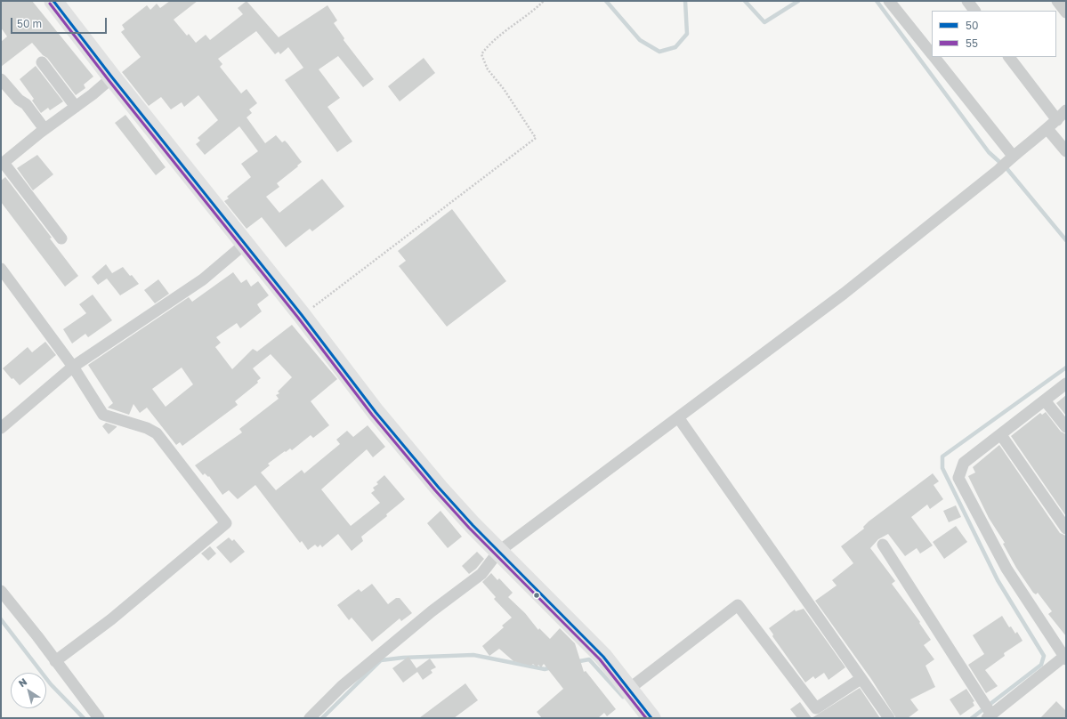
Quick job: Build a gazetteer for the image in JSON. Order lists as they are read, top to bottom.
{
  "lines": ["transit line 50", "transit line 55"],
  "legend": ["50", "55"],
  "scale_bar": "50 m",
  "north": "top left"
}
